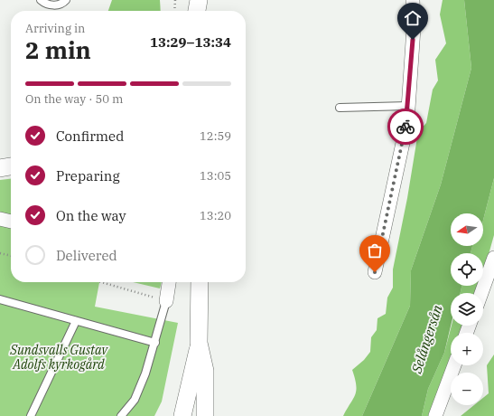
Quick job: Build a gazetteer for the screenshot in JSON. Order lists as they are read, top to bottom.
{
  "water": ["Selångersån"],
  "parks": ["Sundsvalls Gustav Adolfs kyrkogård"],
  "north": "left",
  "page": {
    "heading": ["2 min", "Arriving in", "13:29–13:34"],
    "bar": "On the way · 50 m",
    "list": [
      ["Confirmed", "12:59"],
      ["Preparing", "13:05"],
      ["On the way", "13:20"],
      "Delivered"
    ],
    "map_buttons": ["+", "−"]
  }
}
